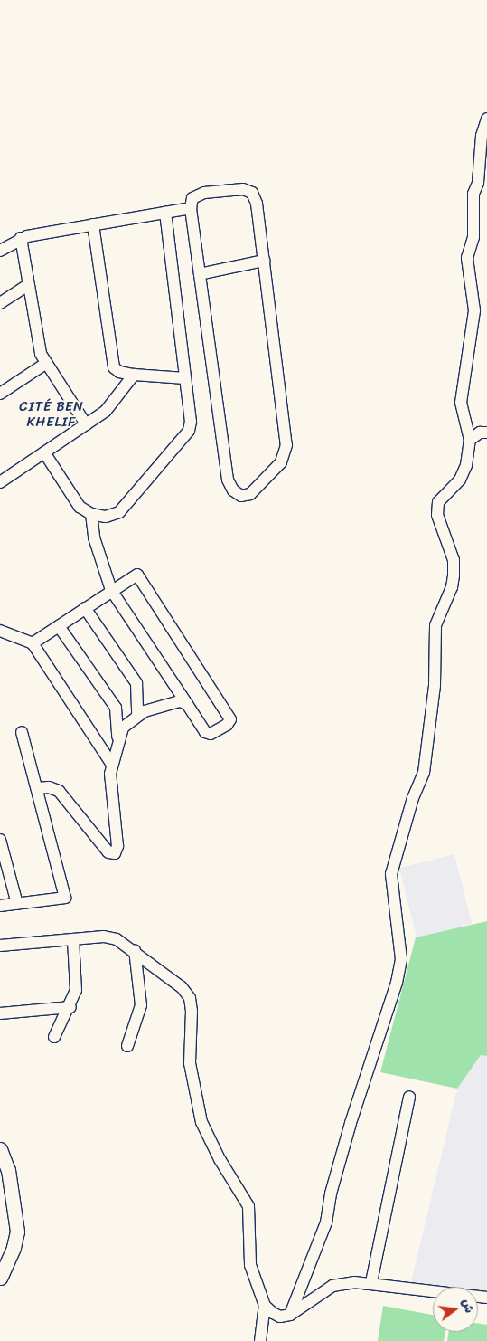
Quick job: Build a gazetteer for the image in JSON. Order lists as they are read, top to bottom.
{
  "districts": ["CITÉ BEN KHELIF"],
  "north": "right"
}
